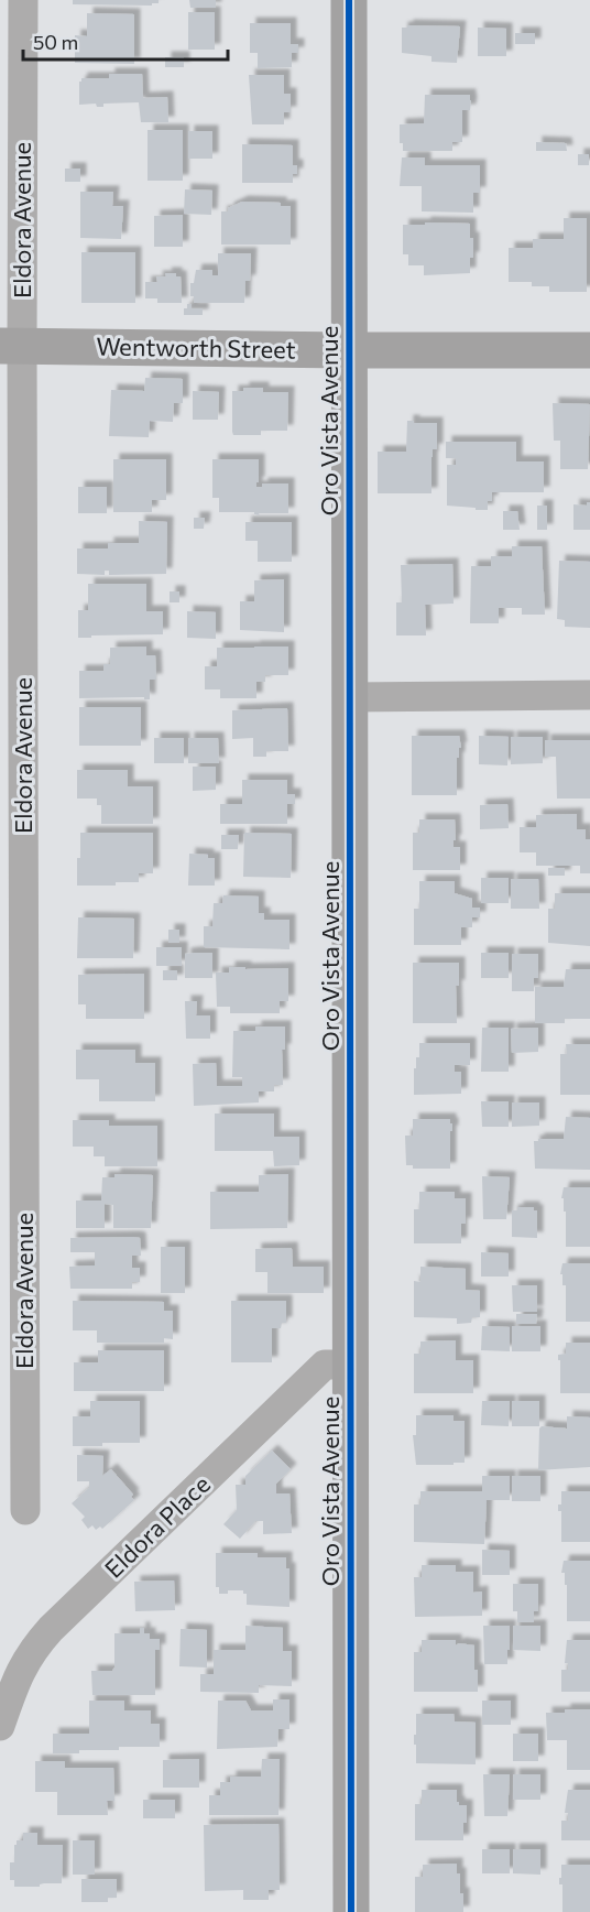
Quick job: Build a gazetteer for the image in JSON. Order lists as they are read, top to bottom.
{
  "streets": {
    "street": [
      "Eldora Avenue",
      "Wentworth Street",
      "Oro Vista Avenue",
      "Eldora Place"
    ]
  },
  "crossings": [
    ["Eldora Avenue", "Wentworth Street"],
    ["Wentworth Street", "Oro Vista Avenue"],
    ["Oro Vista Avenue", "Eldora Place"]
  ],
  "scale_bar": "50 m"
}
